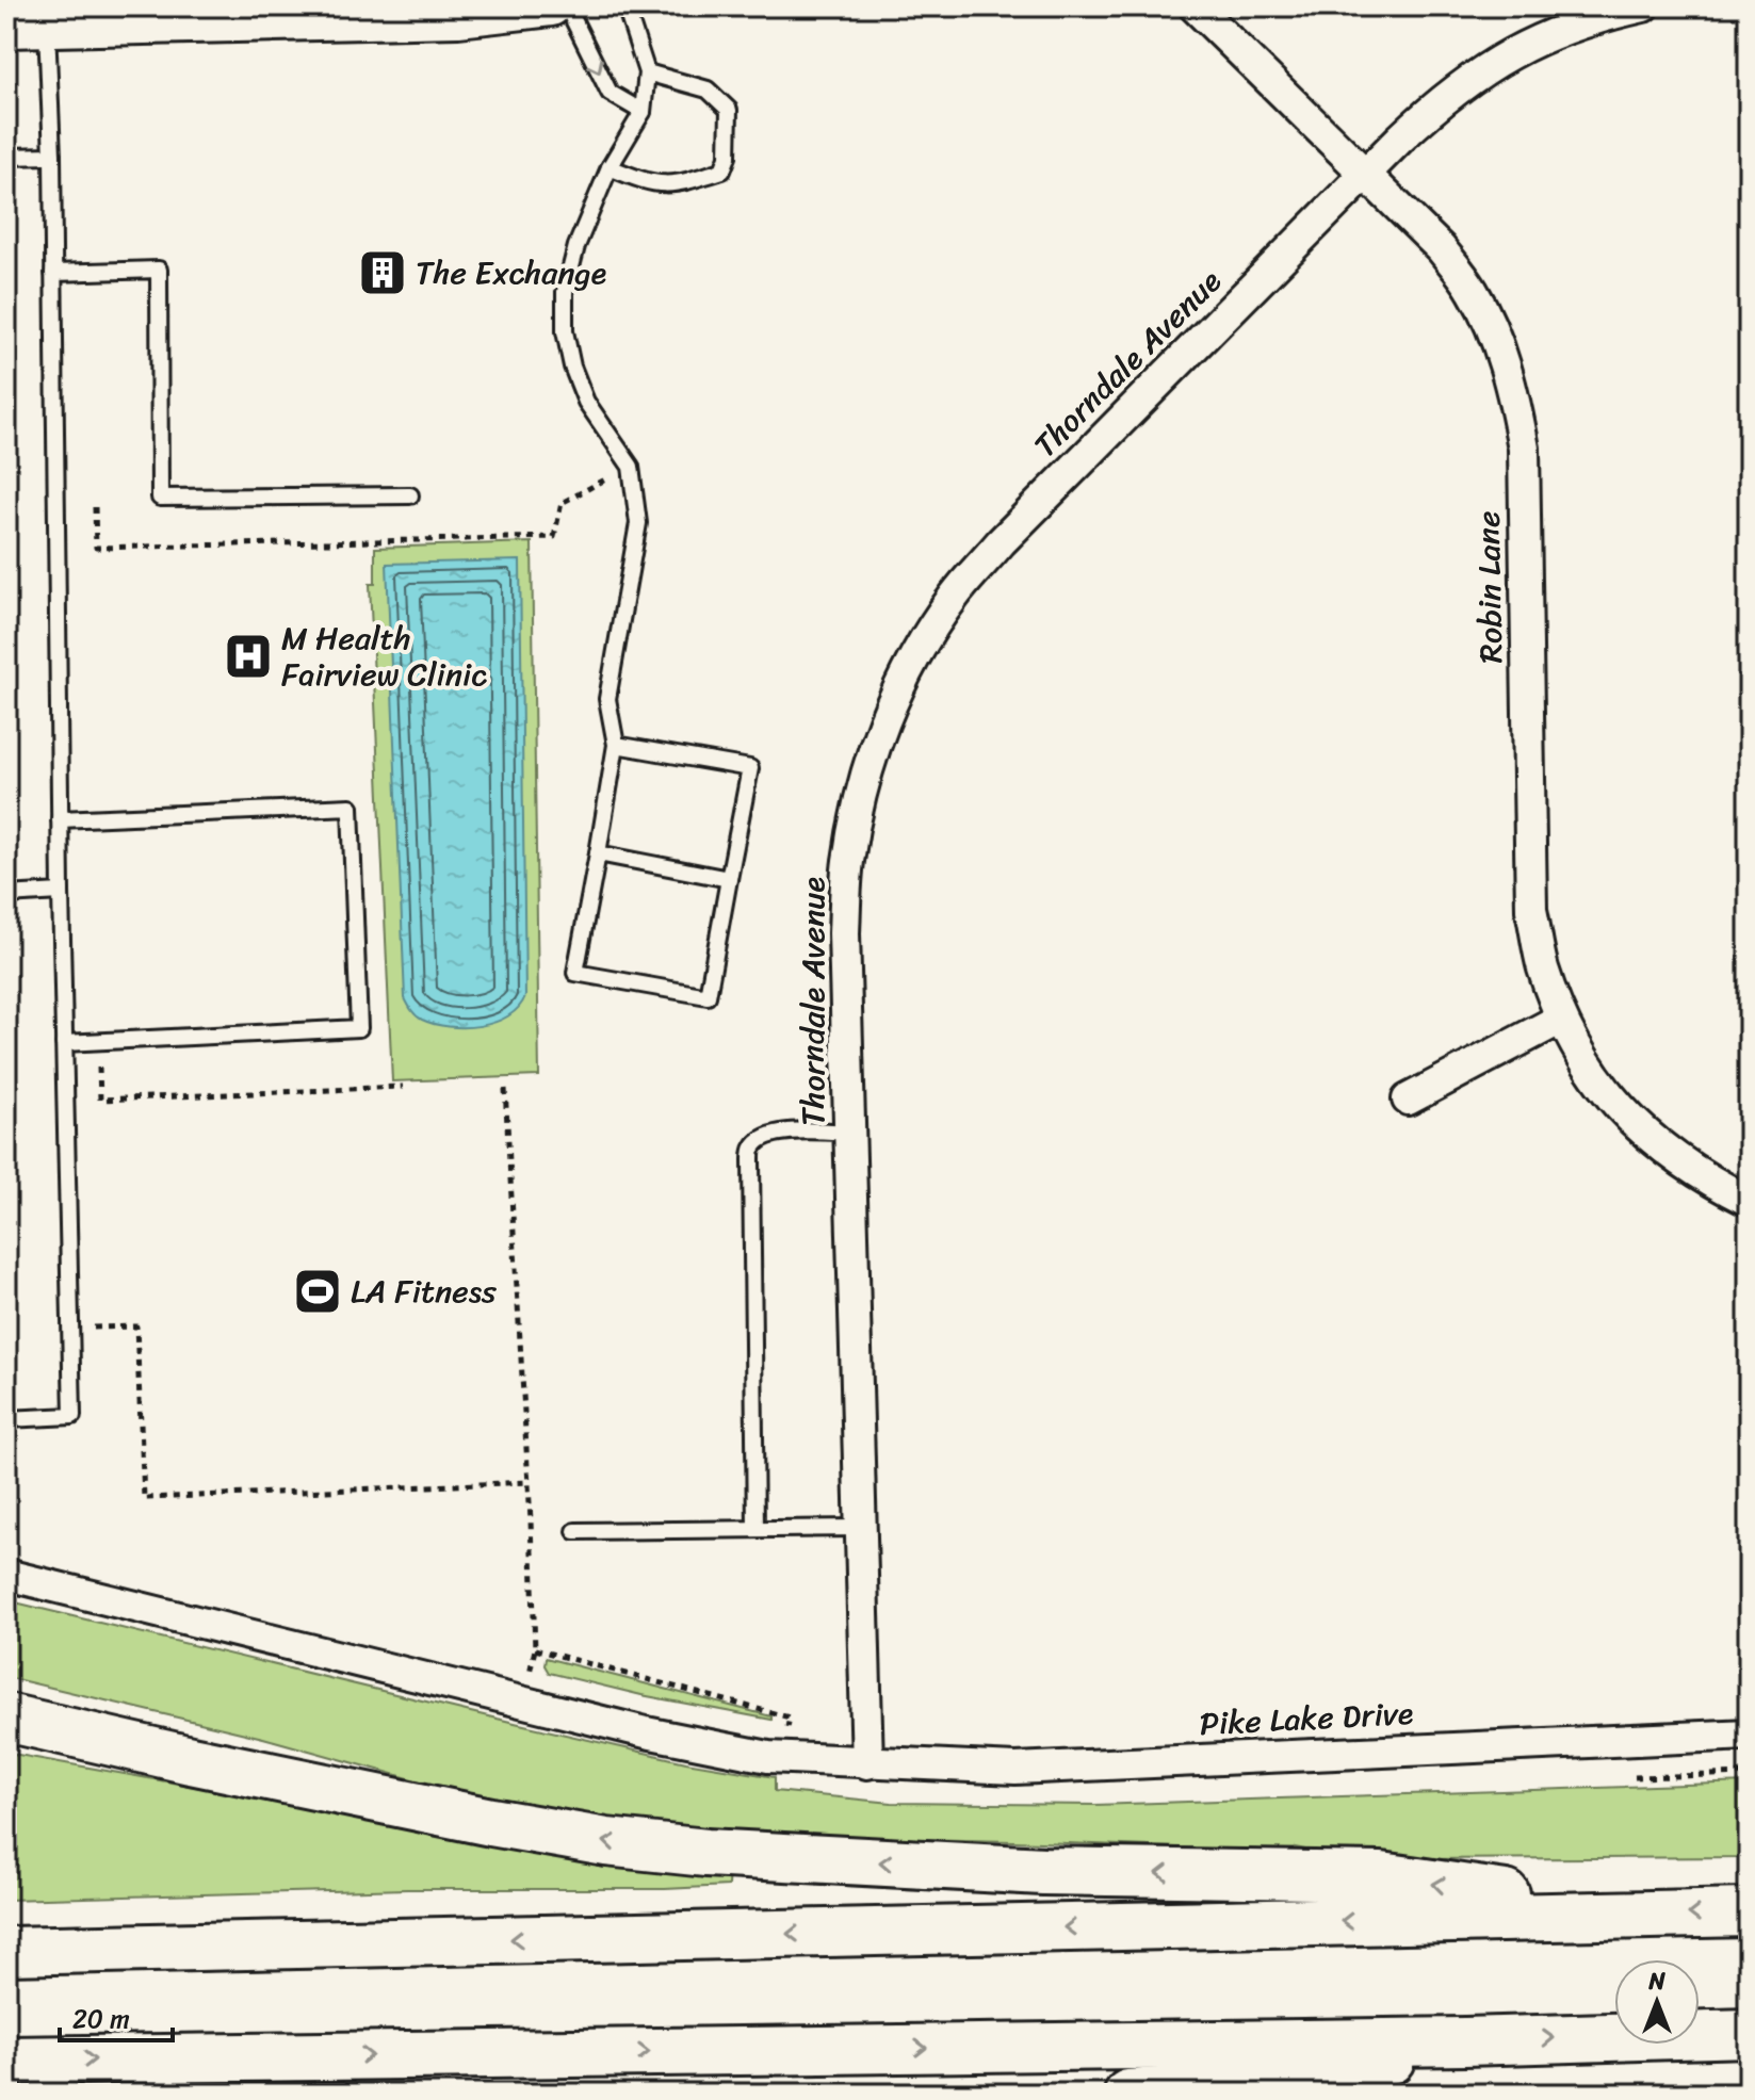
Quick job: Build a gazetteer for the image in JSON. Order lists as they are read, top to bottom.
{
  "streets": {
    "street": ["Thorndale Avenue", "Robin Lane", "Pike Lake Drive"]
  },
  "crossings": [
    ["Thorndale Avenue", "Robin Lane"],
    ["Thorndale Avenue", "Pike Lake Drive"]
  ],
  "places": {
    "building": ["The Exchange"],
    "hospital": ["M Health Fairview Clinic"],
    "sports": ["LA Fitness"]
  },
  "scale_bar": "20 m",
  "north": "top"
}
